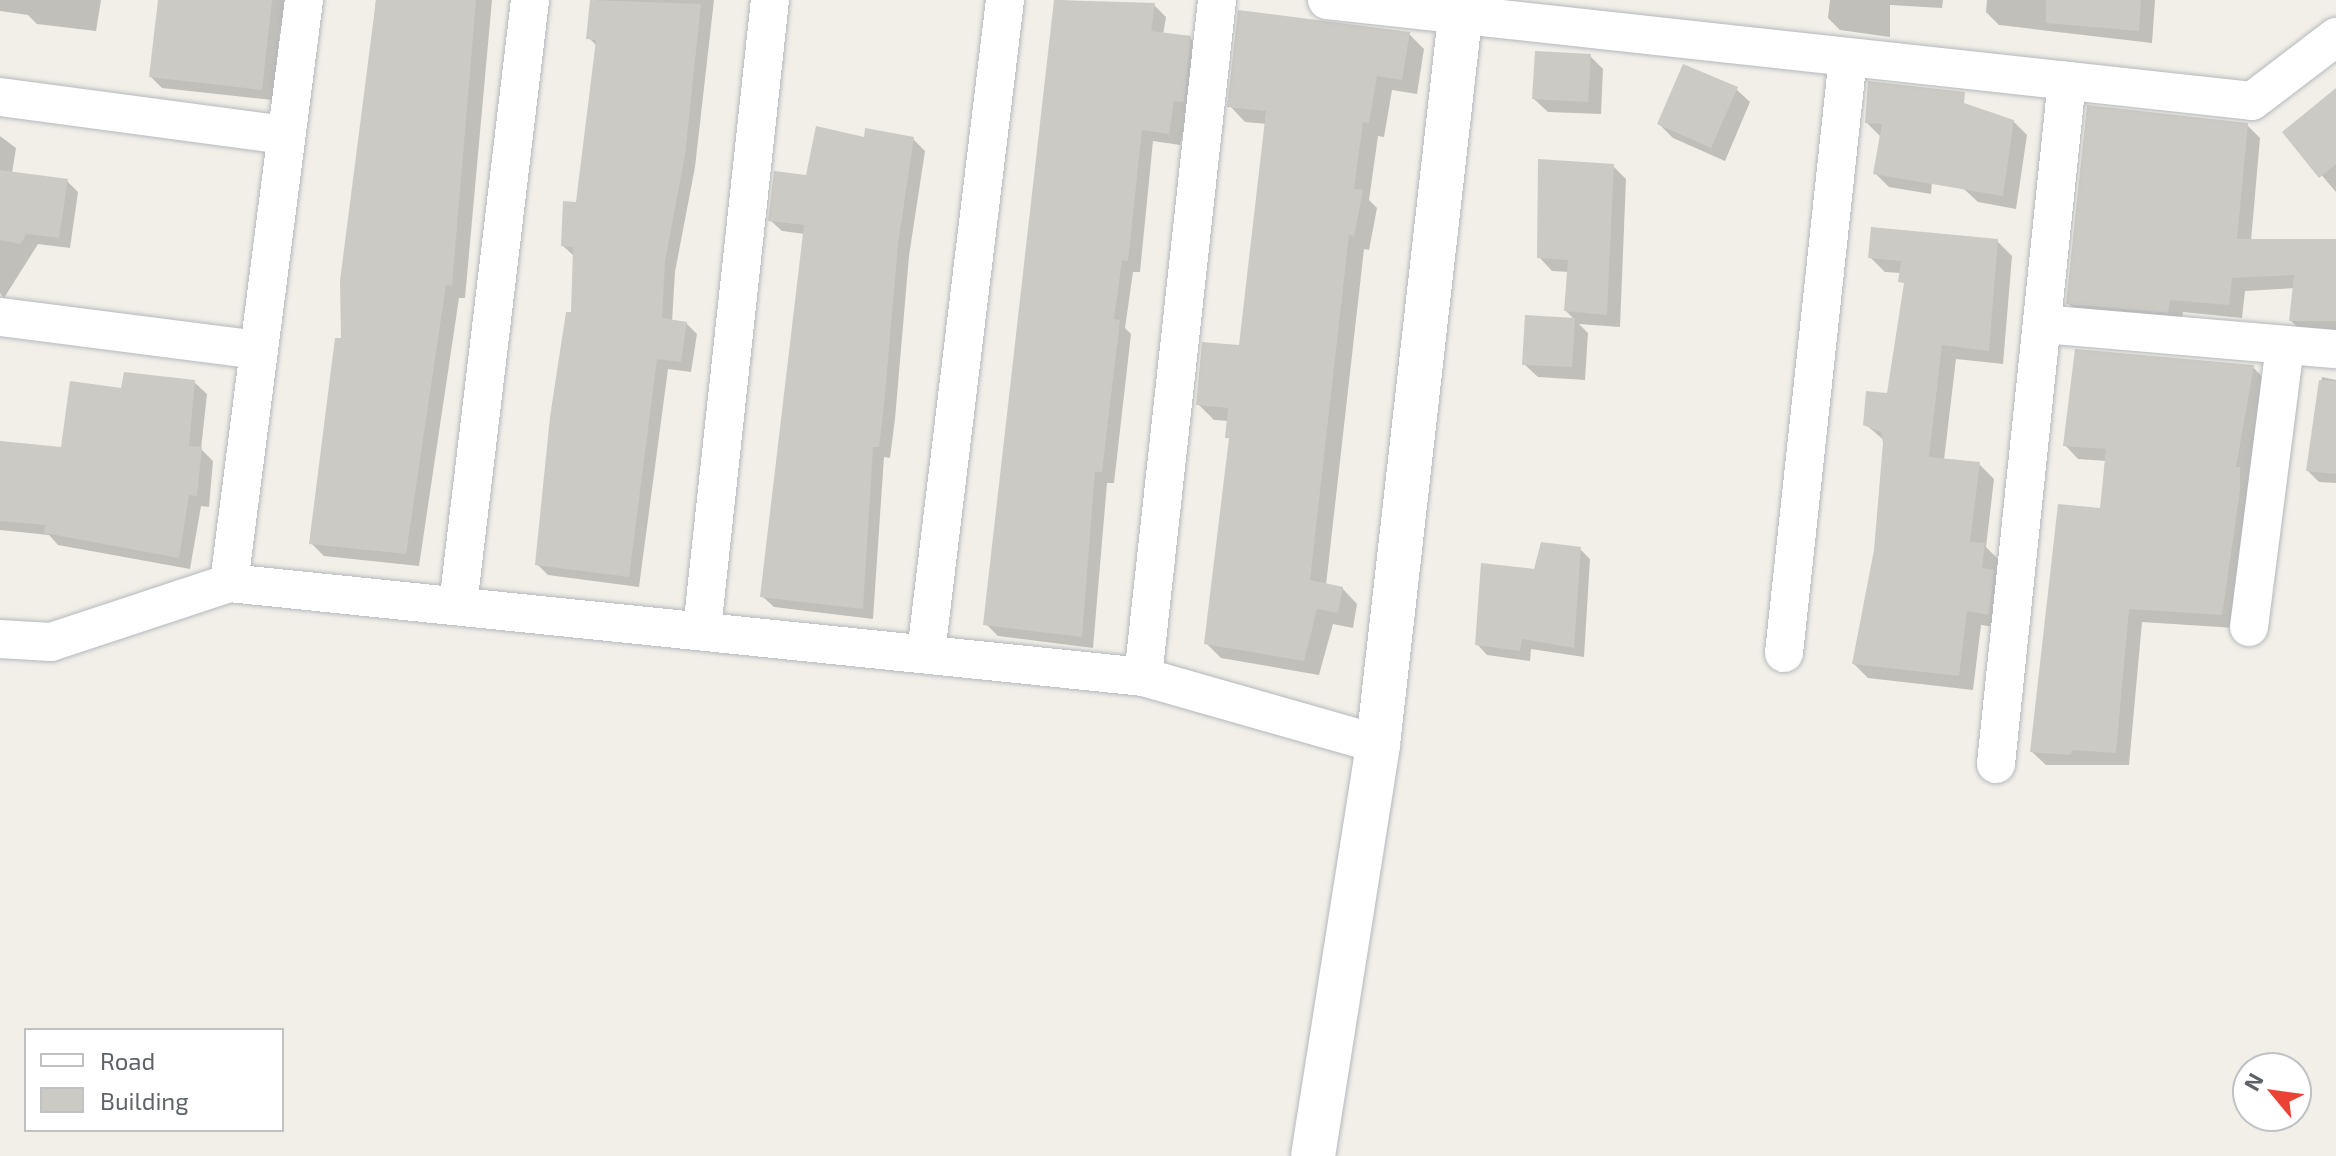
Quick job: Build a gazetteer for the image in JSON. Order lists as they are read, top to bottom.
{
  "legend": ["Road", "Building"],
  "north": "top left"
}
